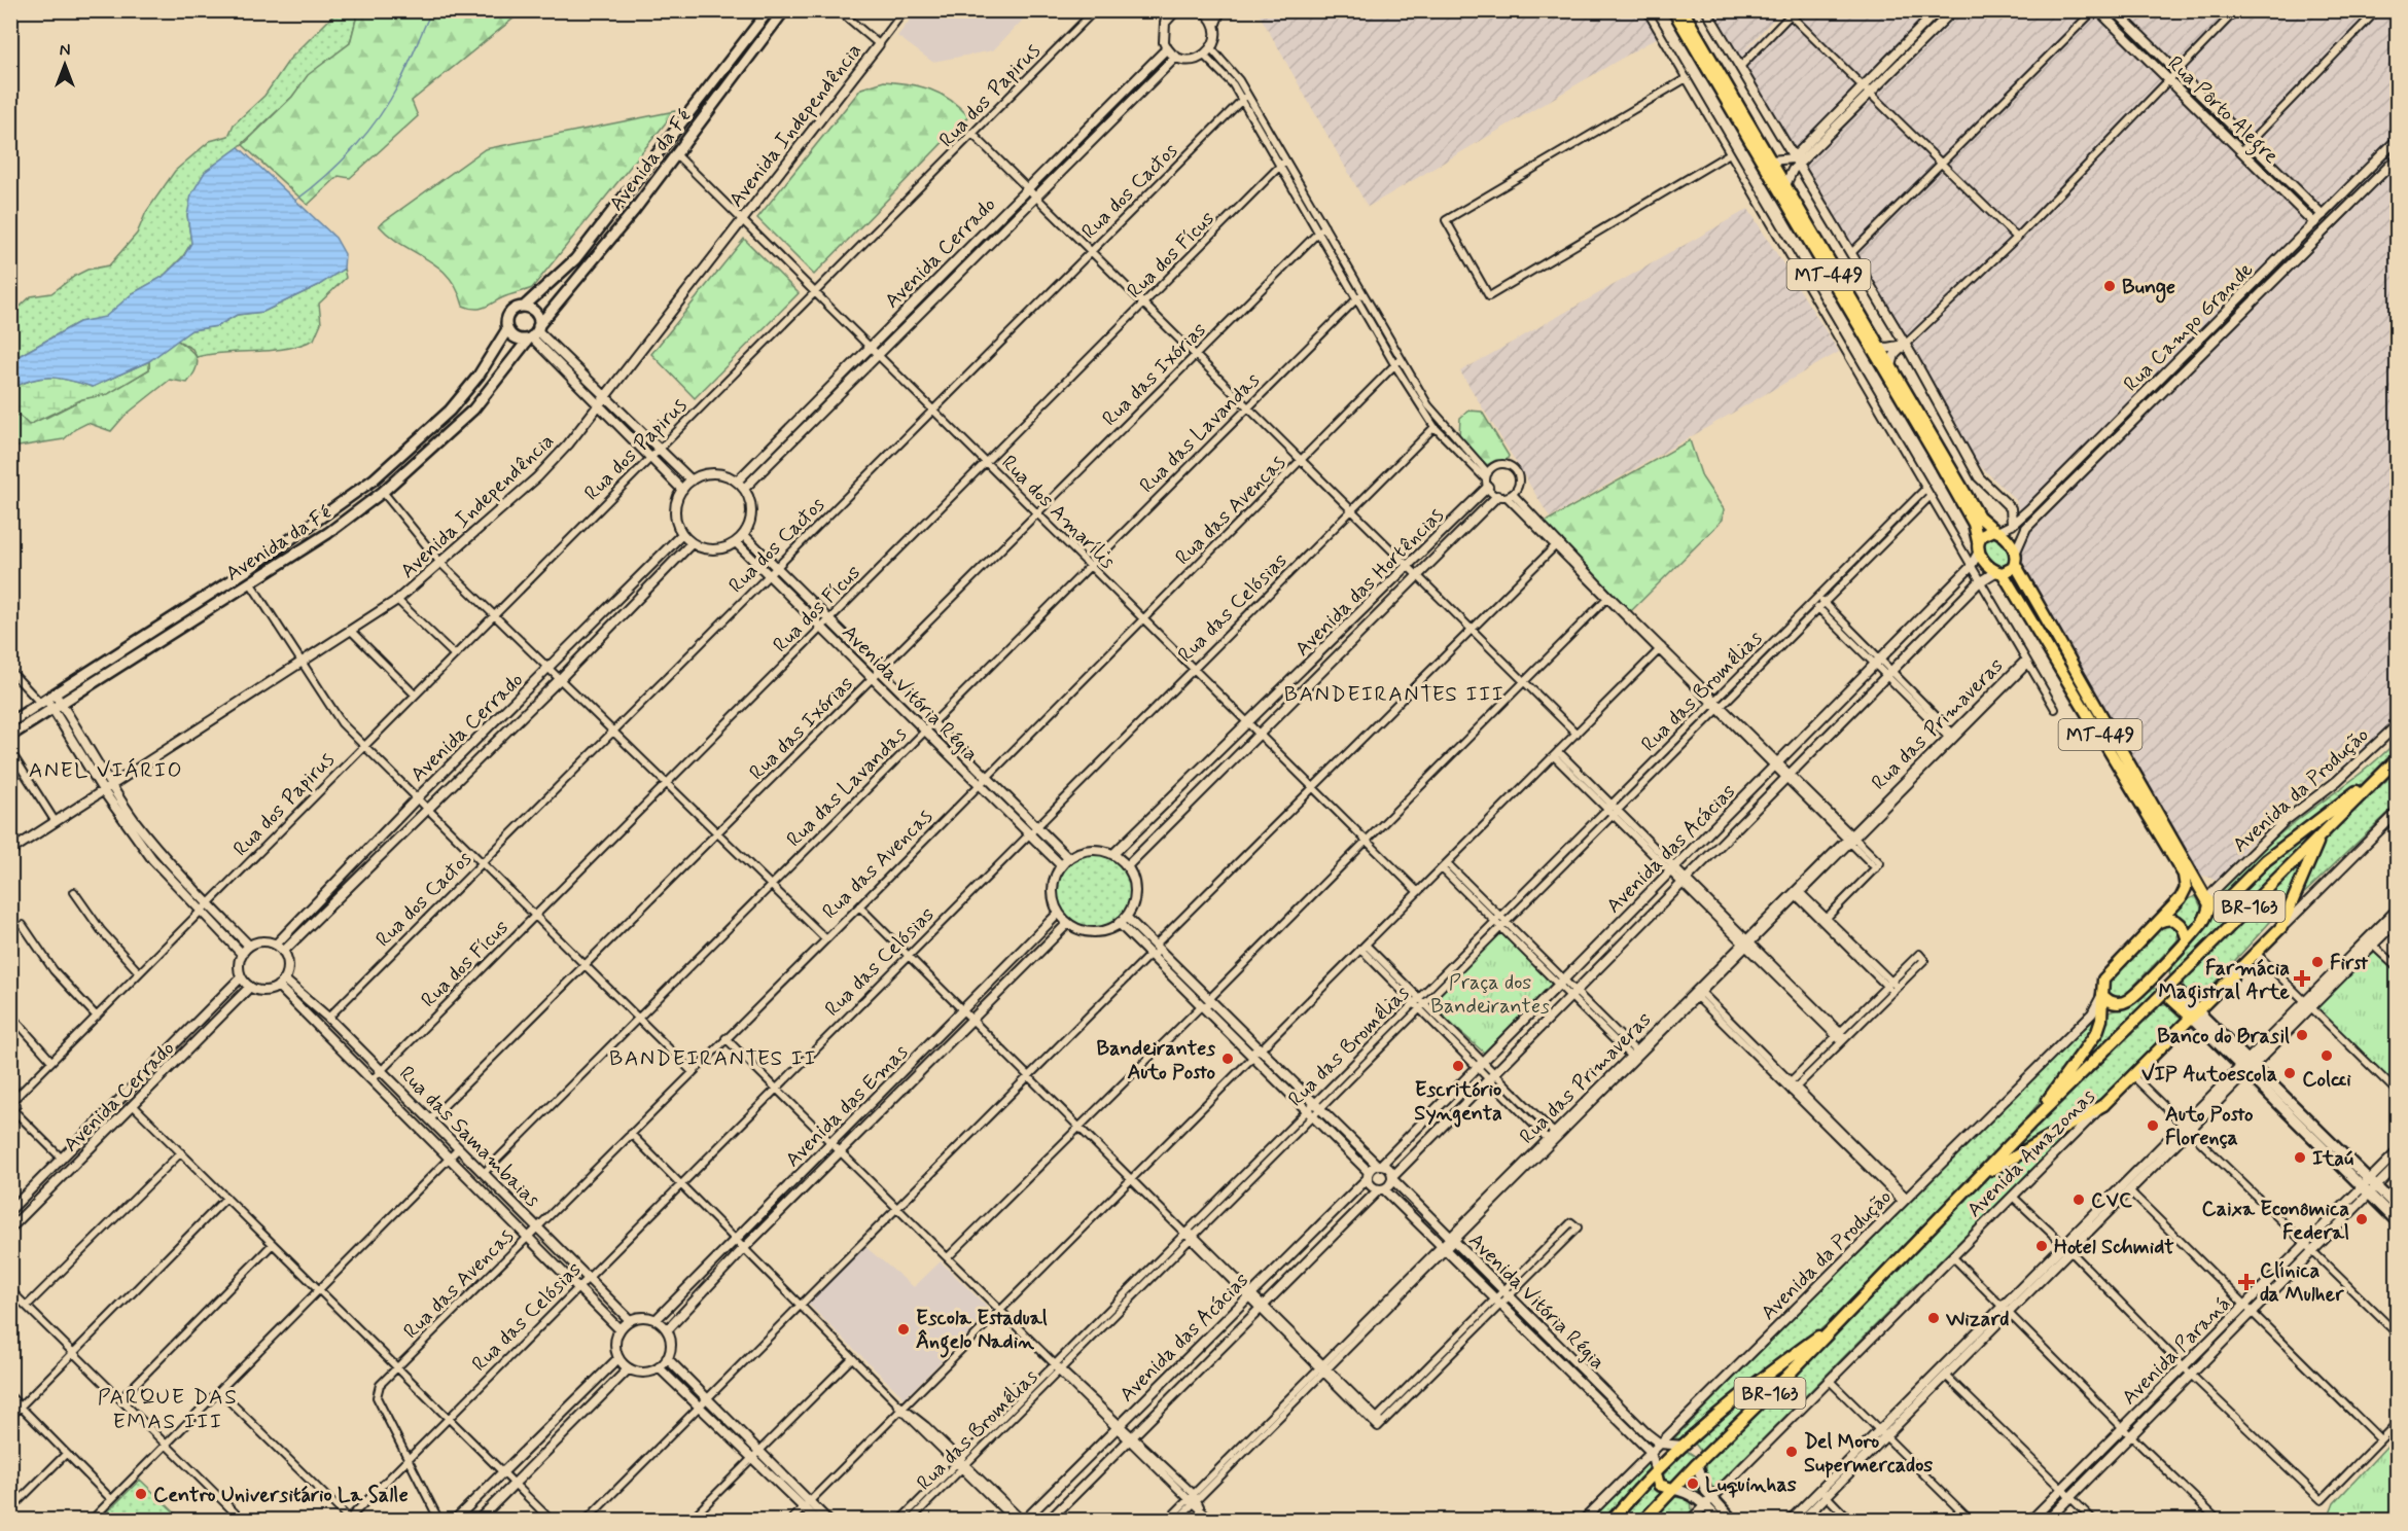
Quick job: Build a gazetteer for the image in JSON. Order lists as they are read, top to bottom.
{
  "streets": {
    "main road": [
      "Avenida da Fé",
      "MT-449",
      "BR-163",
      "Avenida Amazonas"
    ],
    "street": [
      "Rua dos Papirus",
      "Rua Pôrto Alegre",
      "Avenida Independência",
      "Rua dos Cactos",
      "Avenida Cerrado",
      "Rua dos Fícus",
      "Rua Campo Grande",
      "Rua das Ixórias",
      "Rua das Lavandas",
      "Rua das Avencas",
      "Rua dos Amarílis",
      "Avenida das Hortências",
      "Rua das Celósias",
      "Rua das Bromélias",
      "Avenida Vitória Régia",
      "Rua das Primaveras",
      "Avenida da Produção",
      "Avenida das Acácias",
      "Avenida das Emas",
      "Rua das Samambaias",
      "Avenida Paraná"
    ]
  },
  "crossings": [
    ["Rua dos Papirus", "Rua dos Amarílis"],
    ["Rua Pôrto Alegre", "Rua Campo Grande"],
    ["Avenida Independência", "Rua dos Amarílis"],
    ["Avenida da Fé", "Rua dos Amarílis"],
    ["Rua dos Cactos", "Rua dos Amarílis"],
    ["Rua dos Cactos", "Avenida Vitória Régia"],
    ["Rua dos Cactos", "Rua das Samambaias"],
    ["Avenida Cerrado", "Rua dos Amarílis"],
    ["Avenida Cerrado", "Avenida Vitória Régia"],
    ["Avenida Cerrado", "Rua das Samambaias"],
    ["Rua dos Fícus", "Rua dos Amarílis"],
    ["Rua dos Fícus", "Avenida Vitória Régia"],
    ["Rua dos Fícus", "Rua das Samambaias"],
    ["MT-449", "Rua Campo Grande"],
    ["MT-449", "Avenida da Produção"],
    ["MT-449", "Avenida das Acácias"],
    ["Rua das Ixórias", "Rua dos Amarílis"],
    ["Rua das Ixórias", "Avenida Vitória Régia"],
    ["Rua das Ixórias", "Rua das Samambaias"],
    ["Rua das Lavandas", "Rua dos Amarílis"],
    ["Rua das Lavandas", "Avenida Vitória Régia"],
    ["Rua das Lavandas", "Rua das Samambaias"],
    ["Rua das Avencas", "Rua dos Amarílis"],
    ["Rua das Avencas", "Rua das Celósias"],
    ["Rua das Avencas", "Avenida Vitória Régia"],
    ["Rua das Avencas", "Rua das Samambaias"],
    ["Rua dos Amarílis", "Avenida das Hortências"],
    ["Rua dos Amarílis", "Rua das Celósias"],
    ["Avenida das Hortências", "Avenida Vitória Régia"],
    ["Avenida das Hortências", "Avenida das Emas"],
    ["Rua das Celósias", "Avenida Vitória Régia"],
    ["Rua das Celósias", "Rua das Samambaias"],
    ["Avenida Vitória Régia", "Rua das Primaveras"],
    ["Avenida Vitória Régia", "Avenida da Produção"],
    ["Avenida Vitória Régia", "Avenida das Acácias"],
    ["Avenida Vitória Régia", "Avenida das Emas"],
    ["Avenida das Emas", "Rua das Samambaias"]
  ],
  "districts": [
    "BANDEIRANTES III",
    "ANEL VIÁRIO",
    "BANDEIRANTES II",
    "PARQUE DAS EMAS III"
  ],
  "parks": ["Praça dos Bandeirantes"],
  "places": {
    "other": [
      "Bunge",
      "First",
      "Banco do Brasil",
      "Colcci",
      "Bandeirantes Auto Posto",
      "Escritório Syngenta",
      "VIP Autoescola",
      "Auto Posto Florença",
      "Itaú",
      "CVC",
      "Caixa Econômica Federal",
      "Hotel Schmidt",
      "Wizard",
      "Escola Estadual Ângelo Nadin",
      "Del Moro Supermercados",
      "Luquinhas",
      "Centro Universitário La Salle"
    ],
    "health": ["Farmácia Magistral Arte", "Clínica da Mulher"]
  },
  "north": "top"
}
